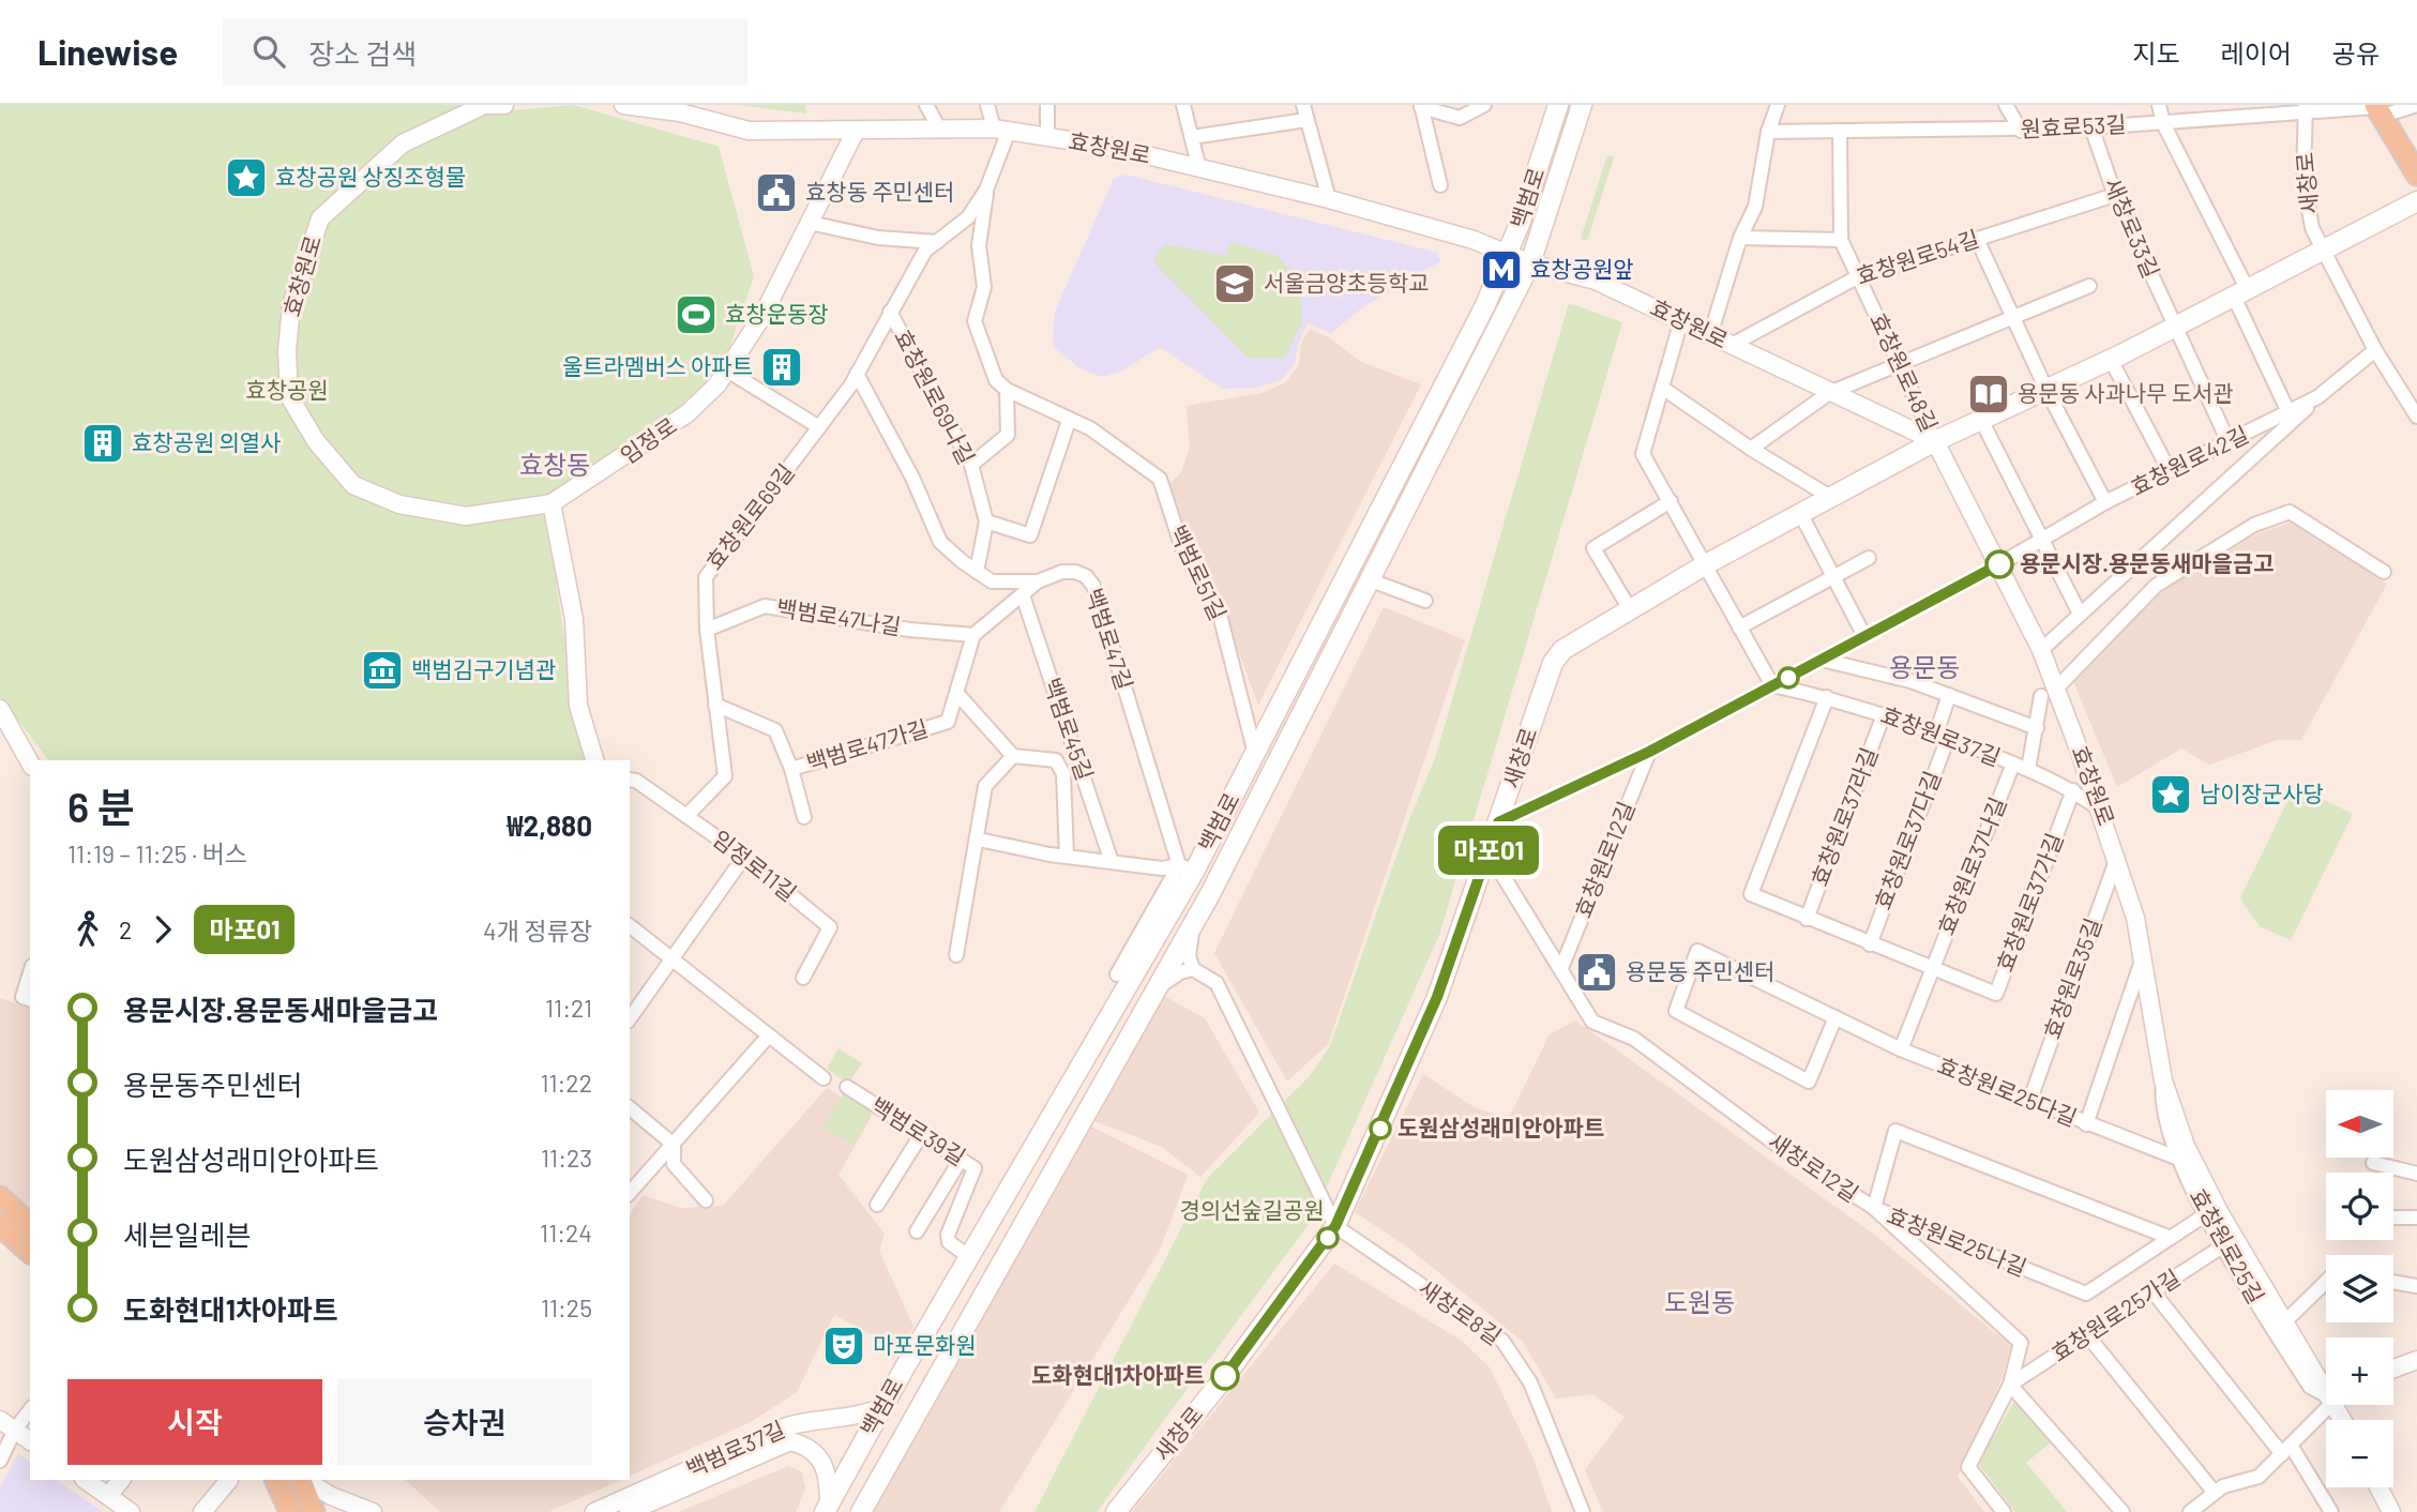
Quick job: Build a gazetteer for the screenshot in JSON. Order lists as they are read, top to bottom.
{
  "streets": {
    "main road": ["새창로", "백범로"],
    "street": [
      "원효로53길",
      "효창원로",
      "새창로33길",
      "효창원로54길",
      "효창원로48길",
      "효창원로69나길",
      "임정로",
      "효창원로42길",
      "효창원로69길",
      "백범로51길",
      "백범로47나길",
      "백범로47길",
      "백범로45길",
      "효창원로37길",
      "백범로47가길",
      "효창원로37라길",
      "효창원로37다길",
      "효창원로12길",
      "임정로11길",
      "효창원로37나길",
      "효창원로37가길",
      "효창원로35길",
      "효창원로25다길",
      "백범로39길",
      "새창로12길",
      "효창원로25나길",
      "효창원로25길",
      "새창로8길",
      "효창원로25가길",
      "백범로37길"
    ]
  },
  "crossings": [
    ["원효로53길", "새창로"],
    ["원효로53길", "새창로33길"],
    ["원효로53길", "효창원로48길"],
    ["효창원로", "새창로"],
    ["효창원로", "백범로"],
    ["효창원로", "효창원로54길"],
    ["효창원로", "효창원로48길"],
    ["효창원로", "임정로"],
    ["효창원로", "효창원로42길"],
    ["효창원로", "효창원로69길"],
    ["효창원로", "효창원로37길"],
    ["효창원로", "효창원로35길"],
    ["효창원로", "효창원로25길"],
    ["새창로", "새창로33길"],
    ["새창로", "효창원로48길"],
    ["새창로", "효창원로42길"],
    ["새창로", "새창로12길"],
    ["새창로", "새창로8길"],
    ["백범로", "백범로51길"],
    ["백범로", "백범로47길"],
    ["백범로", "백범로39길"],
    ["백범로", "백범로37길"],
    ["새창로33길", "효창원로54길"],
    ["효창원로54길", "효창원로48길"],
    ["효창원로69나길", "효창원로69길"],
    ["효창원로69나길", "백범로47길"],
    ["효창원로42길", "효창원로37길"],
    ["효창원로42길", "효창원로12길"],
    ["효창원로69길", "백범로47나길"],
    ["효창원로69길", "백범로47길"],
    ["효창원로69길", "백범로47가길"],
    ["효창원로69길", "임정로11길"],
    ["백범로47나길", "백범로47가길"],
    ["효창원로37길", "효창원로37라길"],
    ["효창원로37길", "효창원로37다길"],
    ["효창원로37길", "효창원로37나길"],
    ["효창원로37길", "효창원로37가길"],
    ["효창원로12길", "새창로12길"],
    ["효창원로37나길", "효창원로37가길"],
    ["효창원로37나길", "효창원로25다길"],
    ["효창원로35길", "효창원로25다길"],
    ["효창원로25다길", "효창원로25길"],
    ["새창로12길", "효창원로25나길"],
    ["새창로12길", "효창원로25가길"],
    ["효창원로25나길", "효창원로25길"],
    ["효창원로25길", "효창원로25가길"]
  ],
  "districts": ["효창동", "용문동", "도원동"],
  "parks": ["효창공원", "경의선숲길공원"],
  "places": {
    "place": ["효창공원 상징조형물", "남이장군사당"],
    "public building": ["효창동 주민센터", "용문동 주민센터"],
    "metro station": ["효창공원앞"],
    "school or university": ["서울금양초등학교"],
    "sports": ["효창운동장"],
    "building": ["울트라멤버스 아파트", "효창공원 의열사"],
    "library": ["용문동 사과나무 도서관"],
    "other": ["용문시장.용문동새마을금고", "도원삼성래미안아파트", "도화현대1차아파트"],
    "museum": ["백범김구기념관"],
    "theatre": ["마포문화원"]
  },
  "lines": ["bus line 마포01"],
  "north": "left",
  "page": {
    "header": "Linewise",
    "search": "장소 검색",
    "nav": ["지도", "레이어", "공유"],
    "on_map": "마포01",
    "heading": ["6 분", "11:19 – 11:25 · 버스", "₩2,880"],
    "legs": ["2", "마포01", "4개 정류장"],
    "list": [
      {
        "name": "용문시장.용문동새마을금고",
        "value": "11:21"
      },
      {
        "name": "용문동주민센터",
        "value": "11:22"
      },
      {
        "name": "도원삼성래미안아파트",
        "value": "11:23"
      },
      {
        "name": "세븐일레븐",
        "value": "11:24"
      },
      {
        "name": "도화현대1차아파트",
        "value": "11:25"
      }
    ],
    "map_buttons": ["+", "−"],
    "buttons": ["시작", "승차권"]
  }
}
